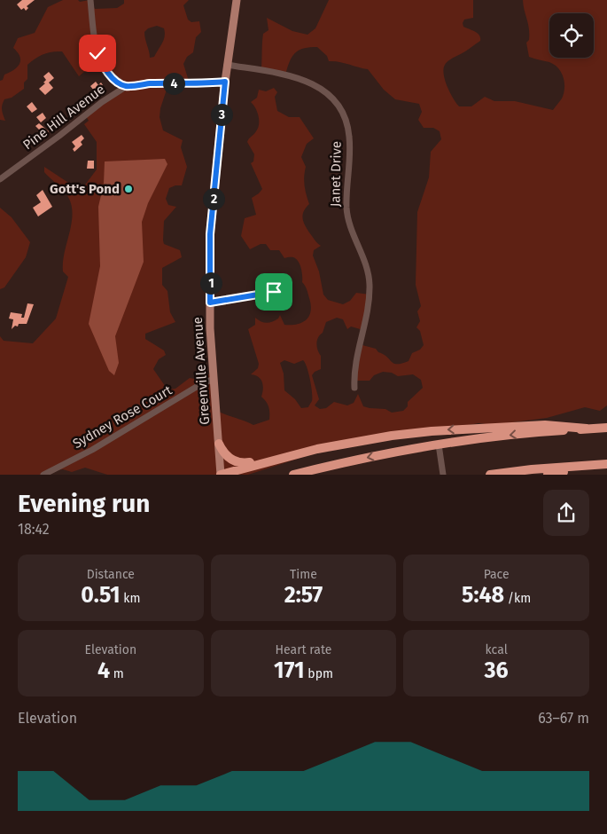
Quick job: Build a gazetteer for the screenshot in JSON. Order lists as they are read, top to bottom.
{
  "streets": {
    "main road": ["Greenville Avenue"],
    "street": ["Pine Hill Avenue", "Janet Drive", "Sydney Rose Court"]
  },
  "crossings": [
    ["Pine Hill Avenue", "Greenville Avenue"],
    ["Janet Drive", "Greenville Avenue"],
    ["Greenville Avenue", "Sydney Rose Court"]
  ],
  "places": ["Gott's Pond"],
  "page": {
    "pins": [
      "4",
      "3",
      "2",
      "1"
    ],
    "heading": ["Evening run", "18:42"],
    "stats": [
      ["Distance", "0.51 km"],
      ["Time", "2:57"],
      ["Pace", "5:48 /km"],
      ["Elevation", "4 m"],
      ["Heart rate", "171 bpm"],
      ["kcal", "36"]
    ],
    "chart": ["Elevation", "63–67 m"]
  }
}
